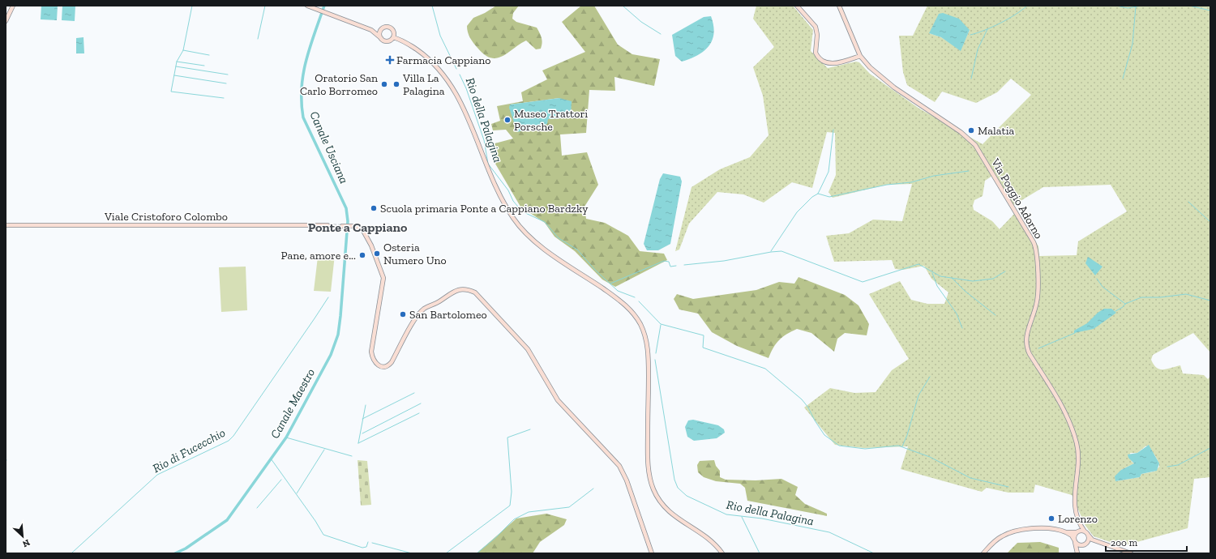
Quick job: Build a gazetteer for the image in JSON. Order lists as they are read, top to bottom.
{
  "streets": {
    "street": ["Via Poggio Adorno", "Viale Cristoforo Colombo"]
  },
  "districts": ["Ponte a Cappiano"],
  "water": [
    "Rio della Palagina",
    "Canale Usciana",
    "Canale Maestro",
    "Rio di Fucecchio"
  ],
  "places": {
    "health": ["Farmacia Cappiano"],
    "other": [
      "Oratorio San Carlo Borromeo",
      "Villa La Palagina",
      "Museo Trattori Porsche",
      "Malatia",
      "Scuola primaria Ponte a Cappiano Bardzky",
      "Osteria Numero Uno",
      "Pane, amore e...",
      "San Bartolomeo",
      "Lorenzo"
    ]
  },
  "scale_bar": "200 m",
  "north": "bottom right"
}
